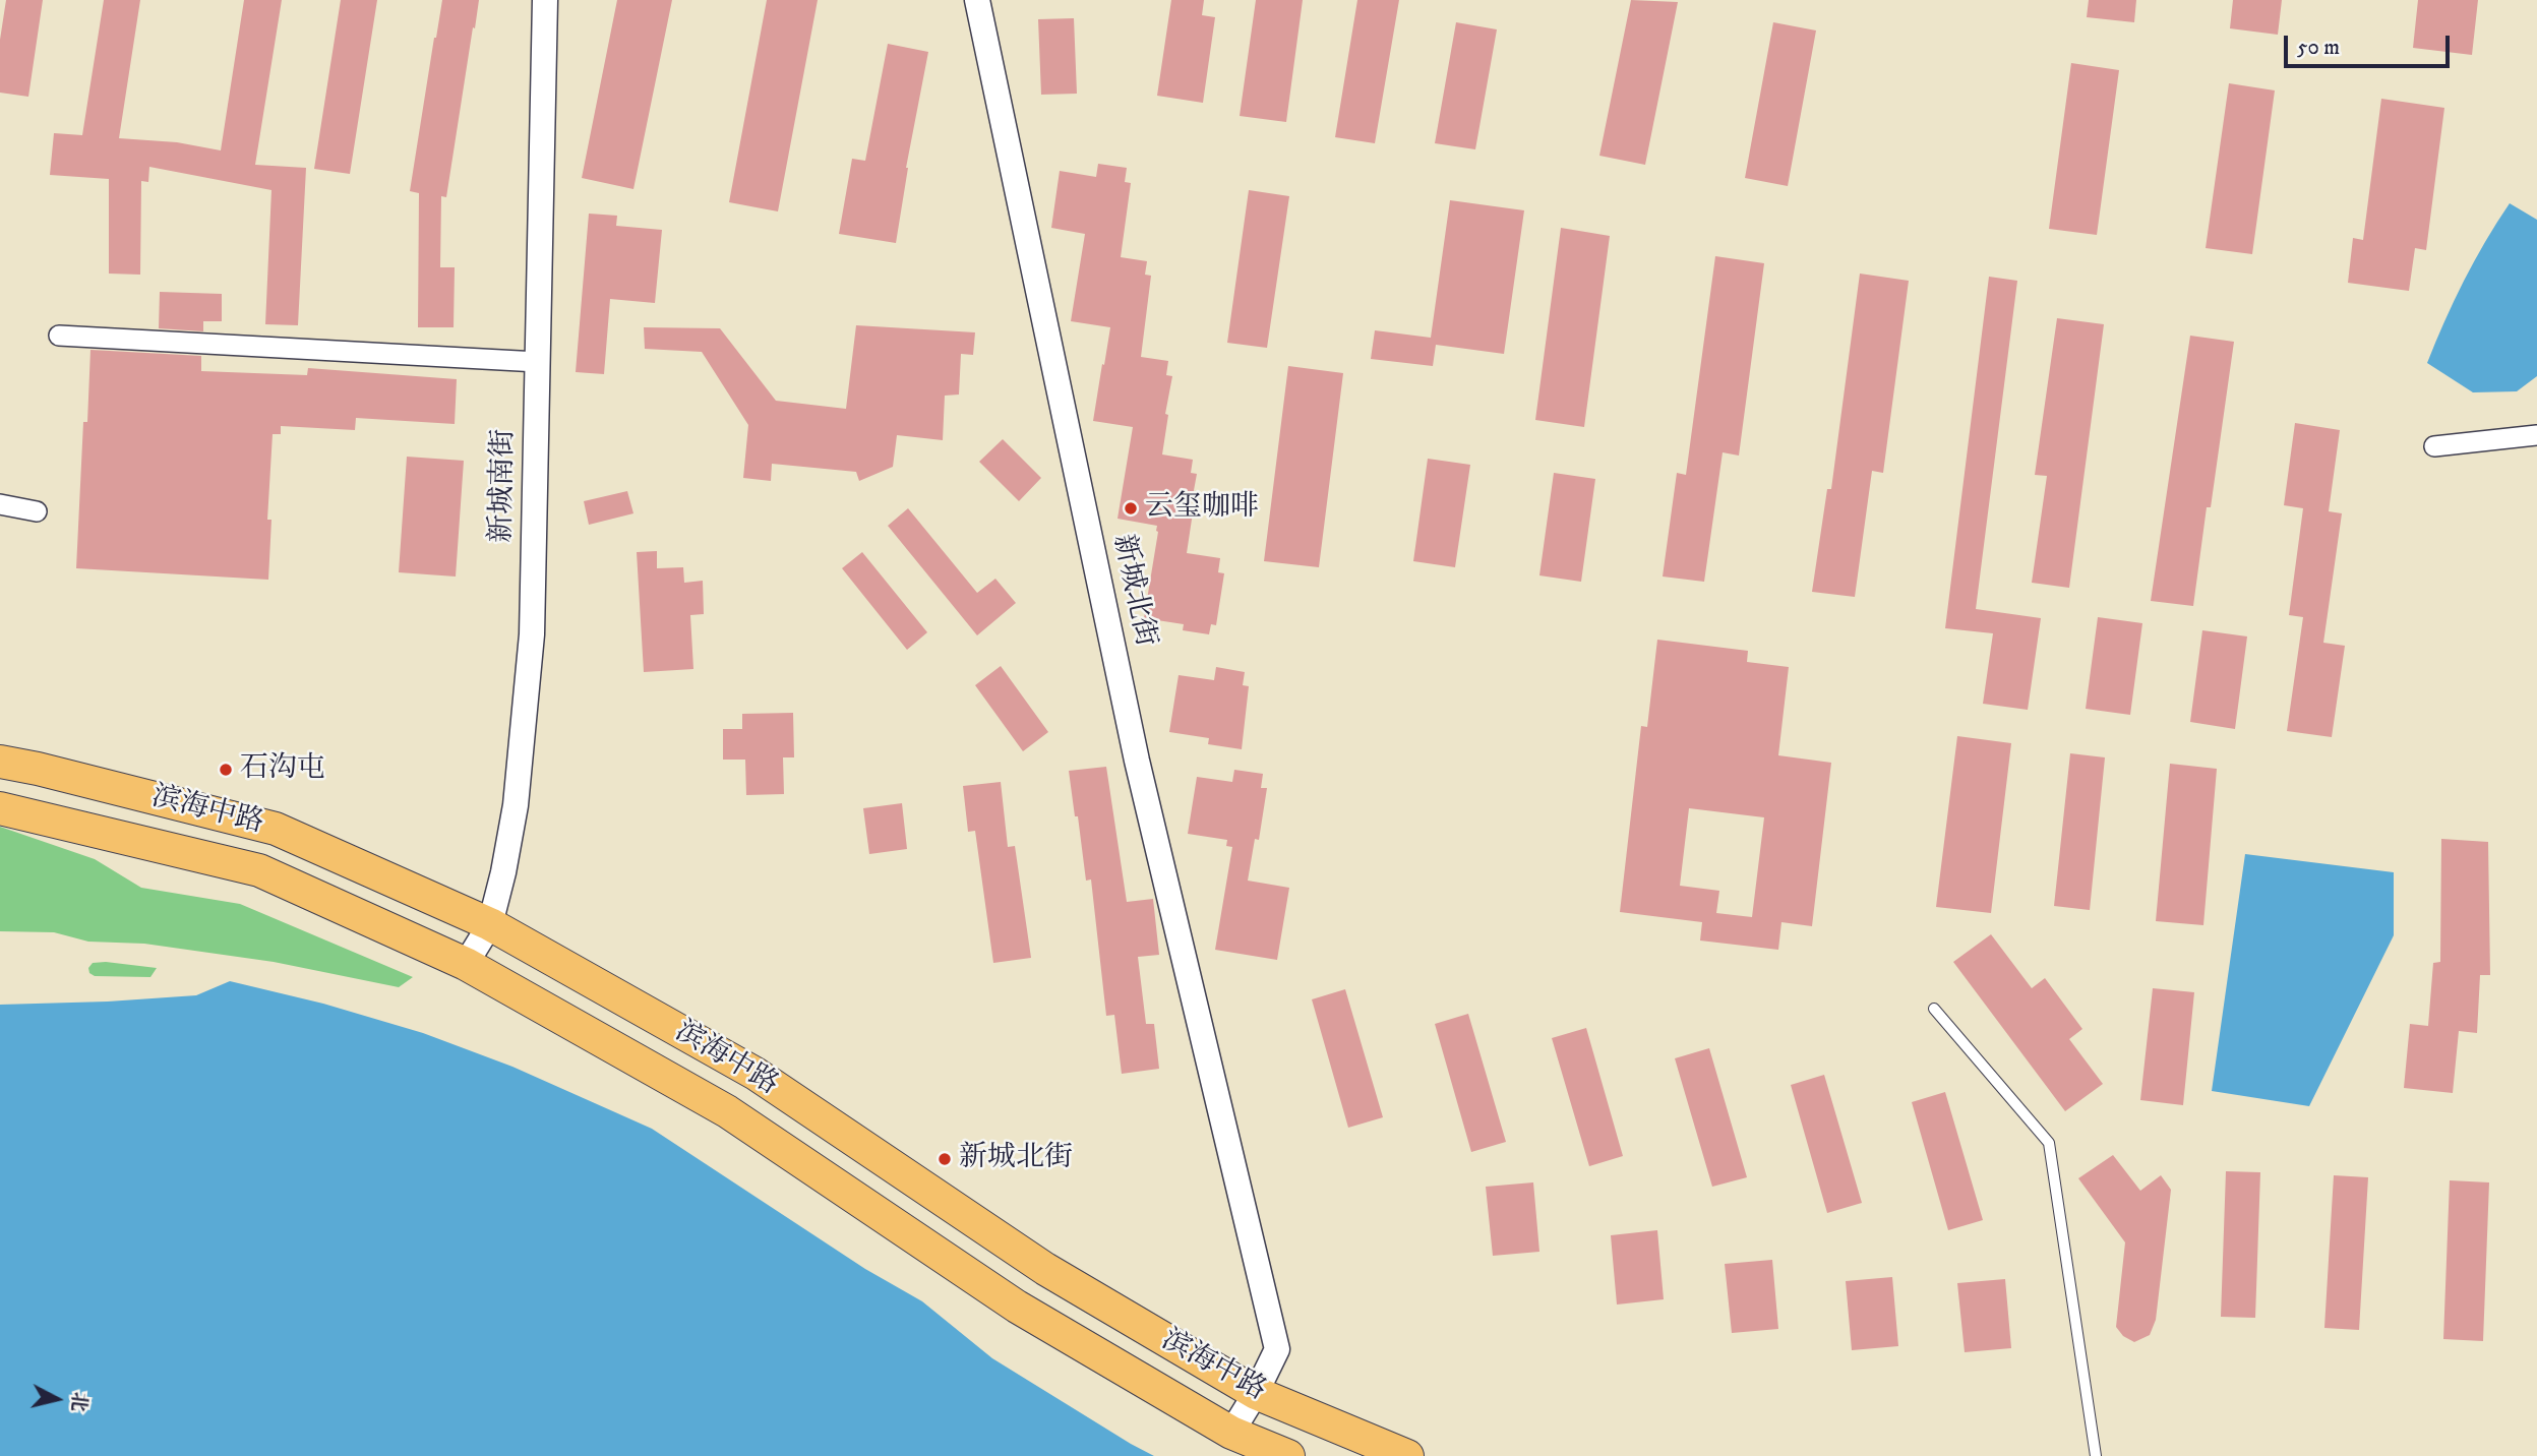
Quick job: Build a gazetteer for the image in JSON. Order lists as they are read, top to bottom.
{
  "streets": {
    "main road": ["滨海中路"],
    "street": ["新城南街", "新城北街"]
  },
  "crossings": [
    ["新城南街", "滨海中路"],
    ["新城北街", "滨海中路"]
  ],
  "places": ["云玺咖啡", "石沟屯", "新城北街"],
  "scale_bar": "50 m",
  "north": "right"
}
